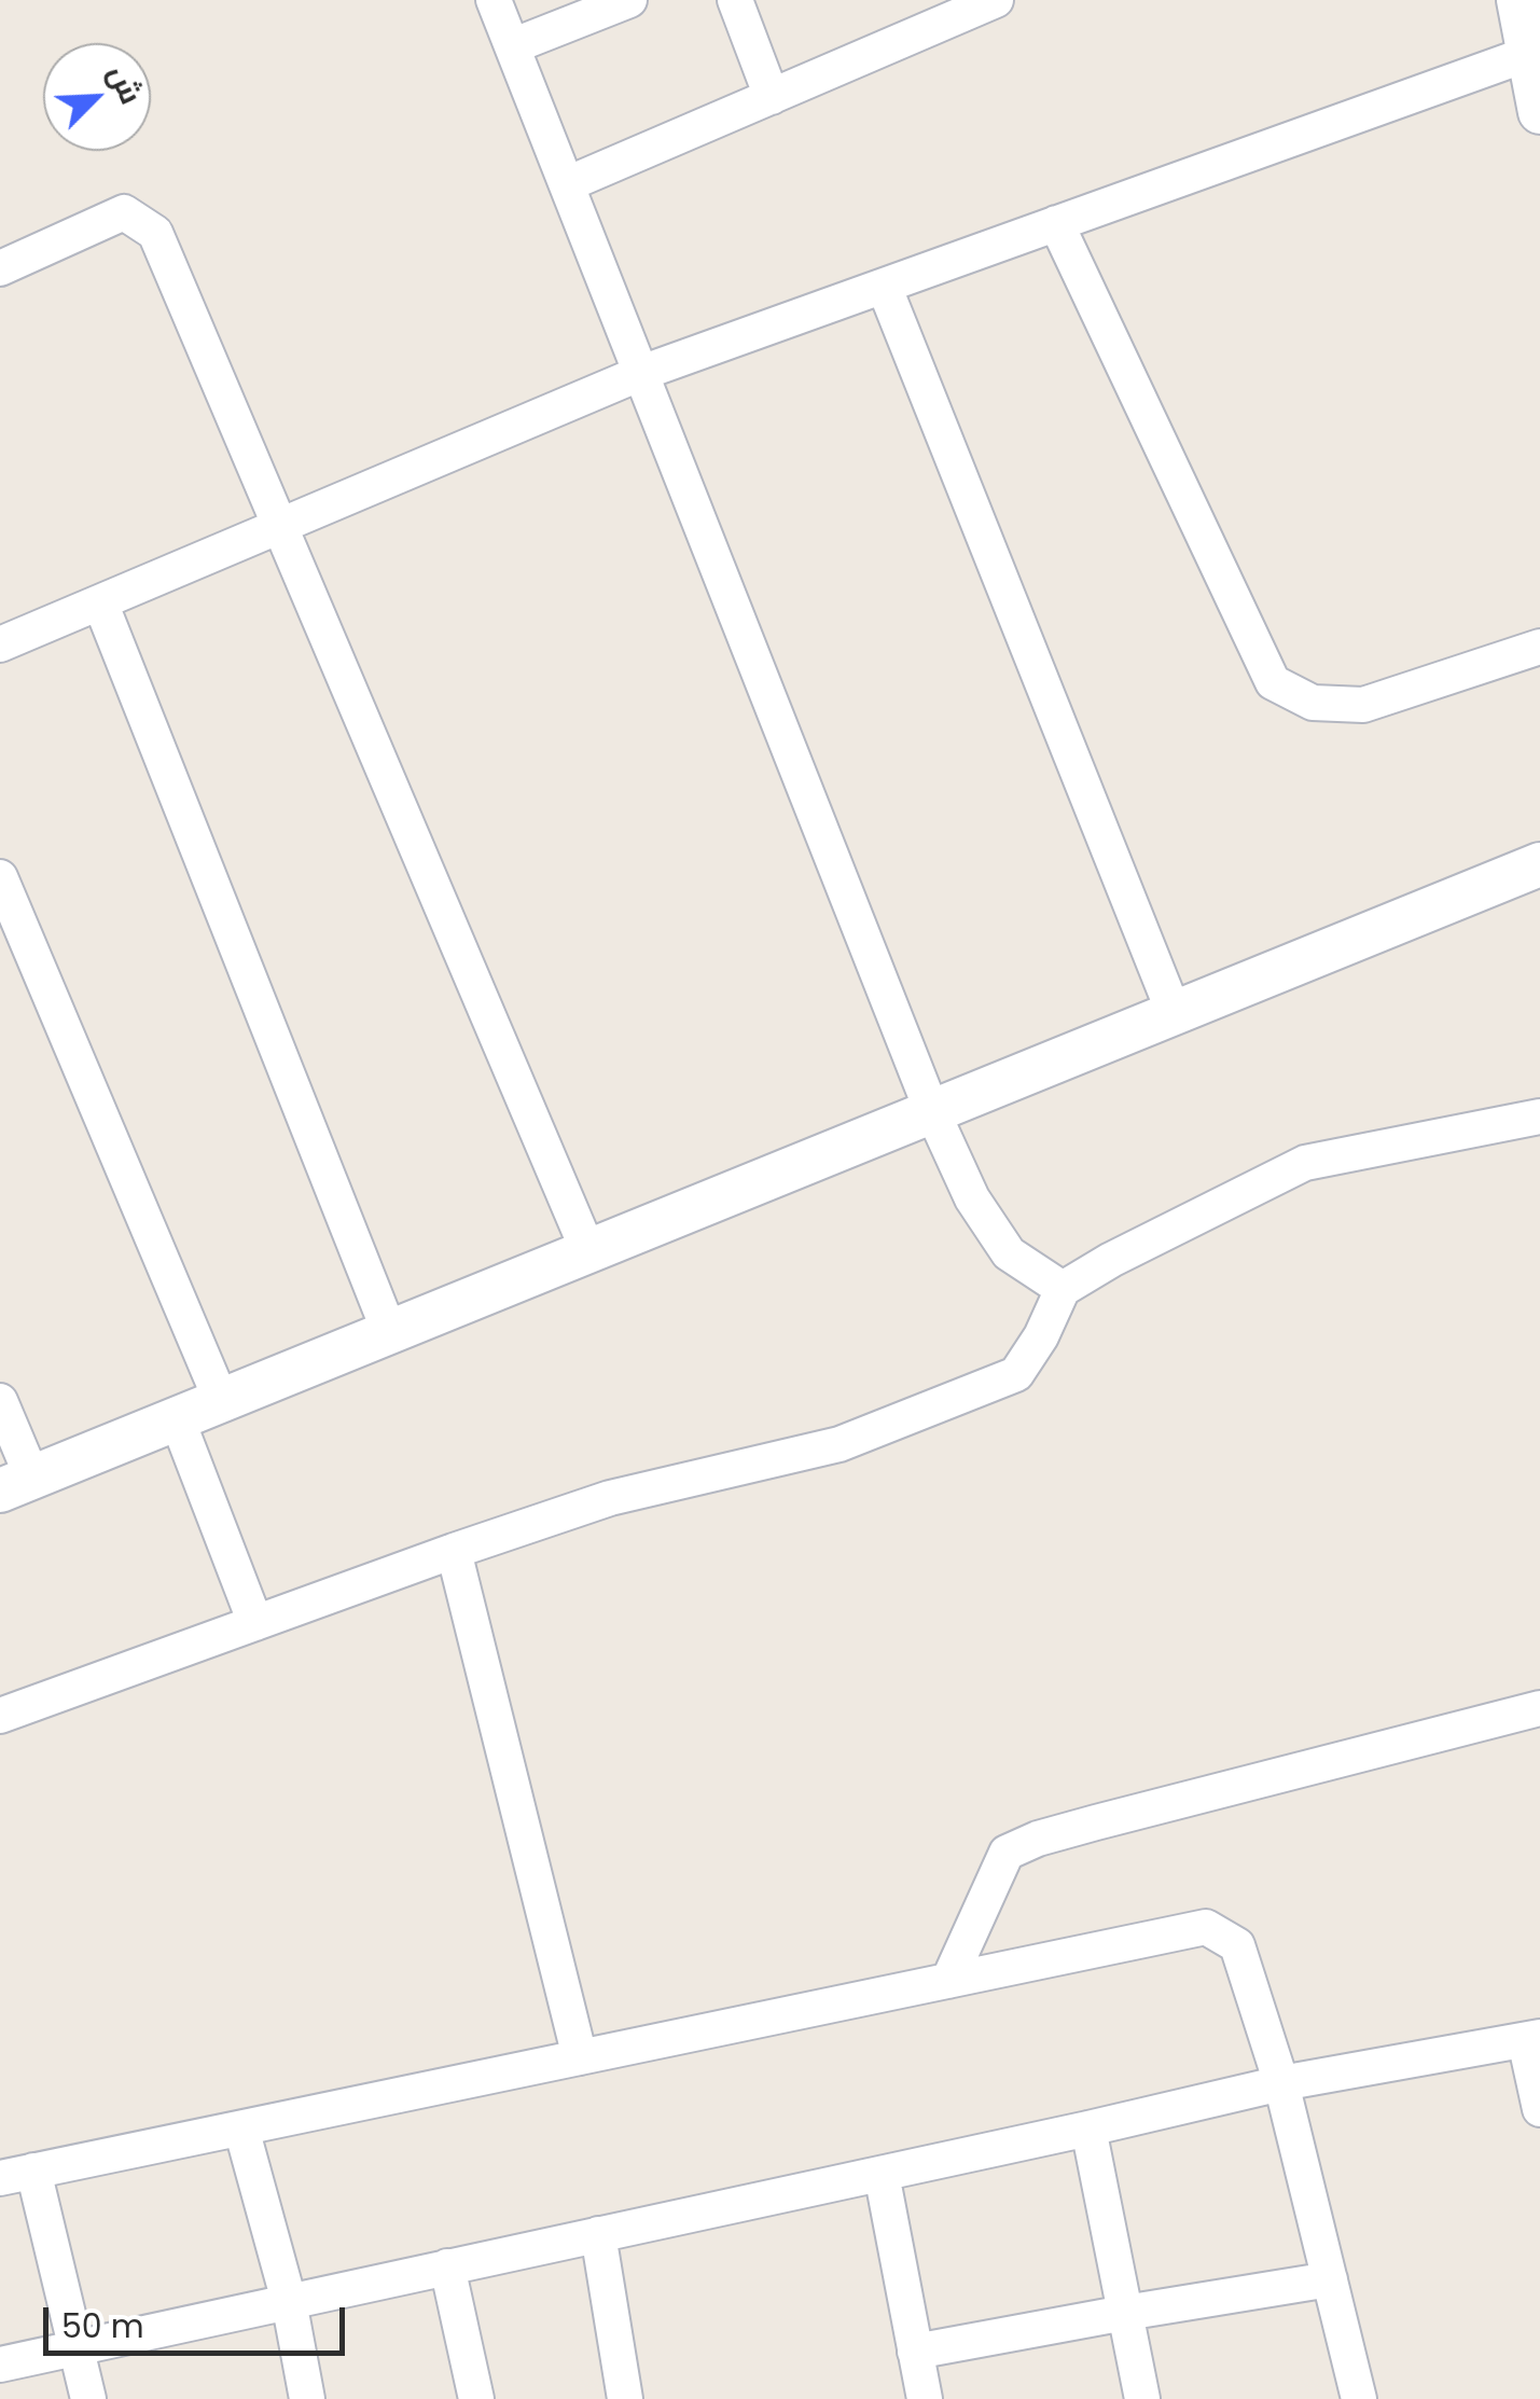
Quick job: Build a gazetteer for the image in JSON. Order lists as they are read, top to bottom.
{
  "scale_bar": "50 m",
  "north": "top right"
}
